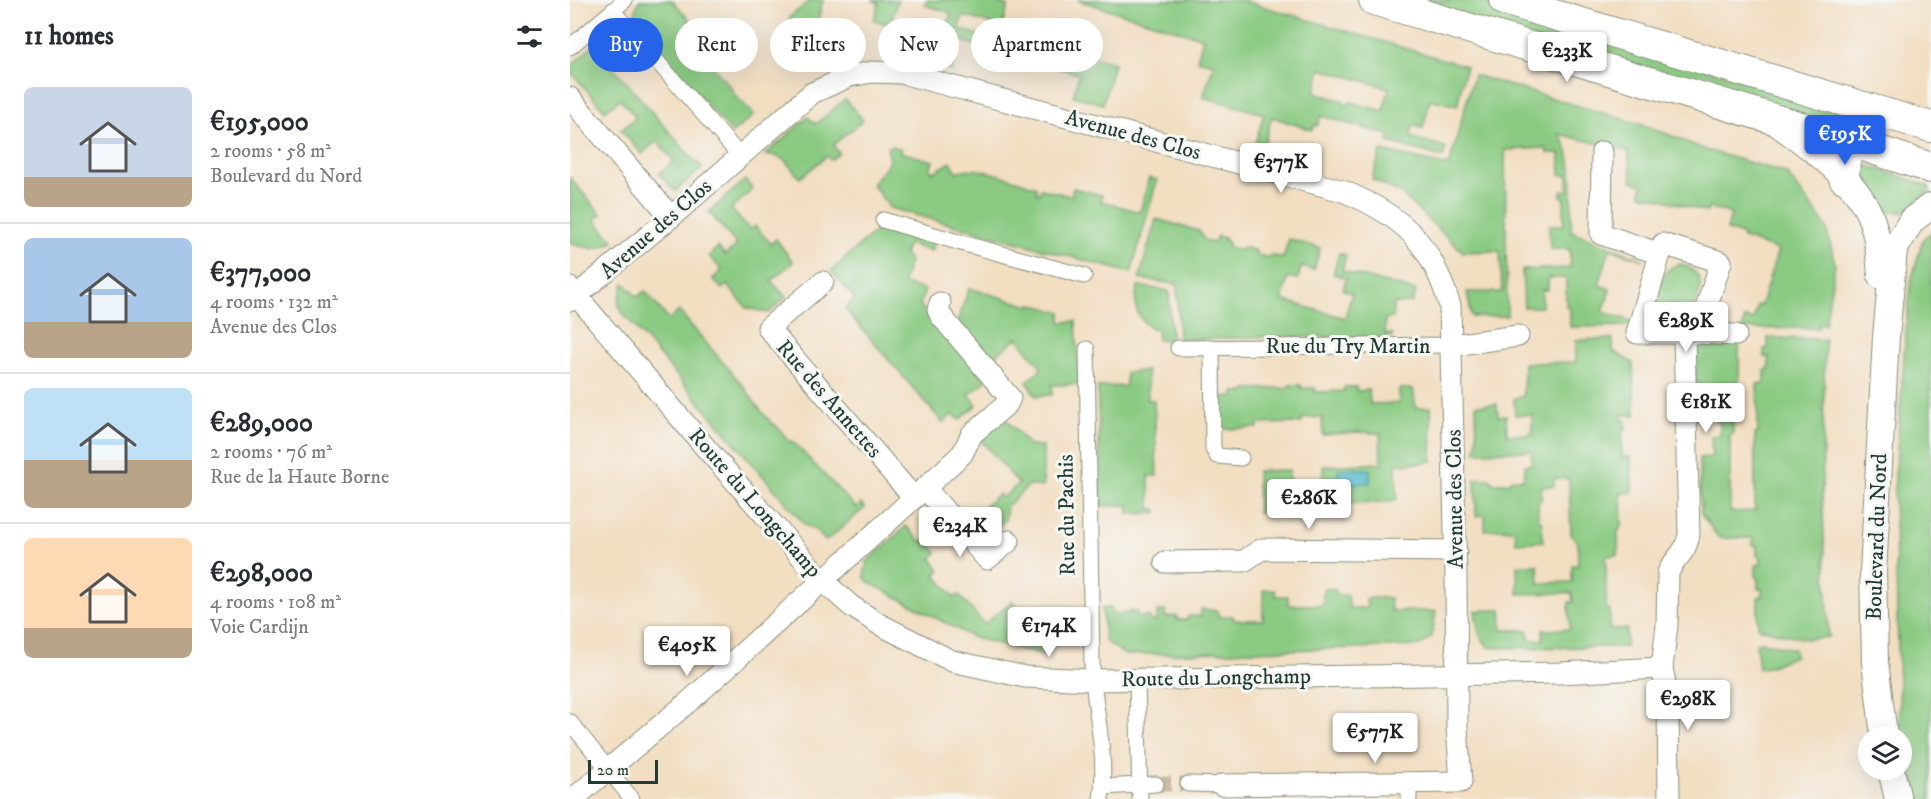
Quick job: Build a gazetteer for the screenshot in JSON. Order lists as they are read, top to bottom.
{
  "streets": {
    "street": [
      "Avenue des Clos",
      "Rue du Try Martin",
      "Rue des Annettes",
      "Route du Longchamp",
      "Rue du Pachis",
      "Boulevard du Nord"
    ]
  },
  "crossings": [
    ["Avenue des Clos", "Rue du Try Martin"],
    ["Avenue des Clos", "Route du Longchamp"],
    ["Route du Longchamp", "Rue du Pachis"]
  ],
  "scale_bar": "20 m",
  "page": {
    "heading": "11 homes",
    "chip": [
      "Buy",
      "Rent",
      "Filters",
      "New",
      "Apartment"
    ],
    "price": [
      "€233K",
      "€195K",
      "€377K",
      "€289K",
      "€181K",
      "€286K",
      "€234K",
      "€174K",
      "€405K",
      "€298K",
      "€577K"
    ],
    "list": [
      {
        "name": "€195,000",
        "note": "2 rooms · 58 m² · Boulevard du Nord"
      },
      {
        "name": "€377,000",
        "note": "4 rooms · 132 m² · Avenue des Clos"
      },
      {
        "name": "€289,000",
        "note": "2 rooms · 76 m² · Rue de la Haute Borne"
      },
      {
        "name": "€298,000",
        "note": "4 rooms · 108 m² · Voie Cardijn"
      }
    ],
    "scale": "20 m"
  }
}
